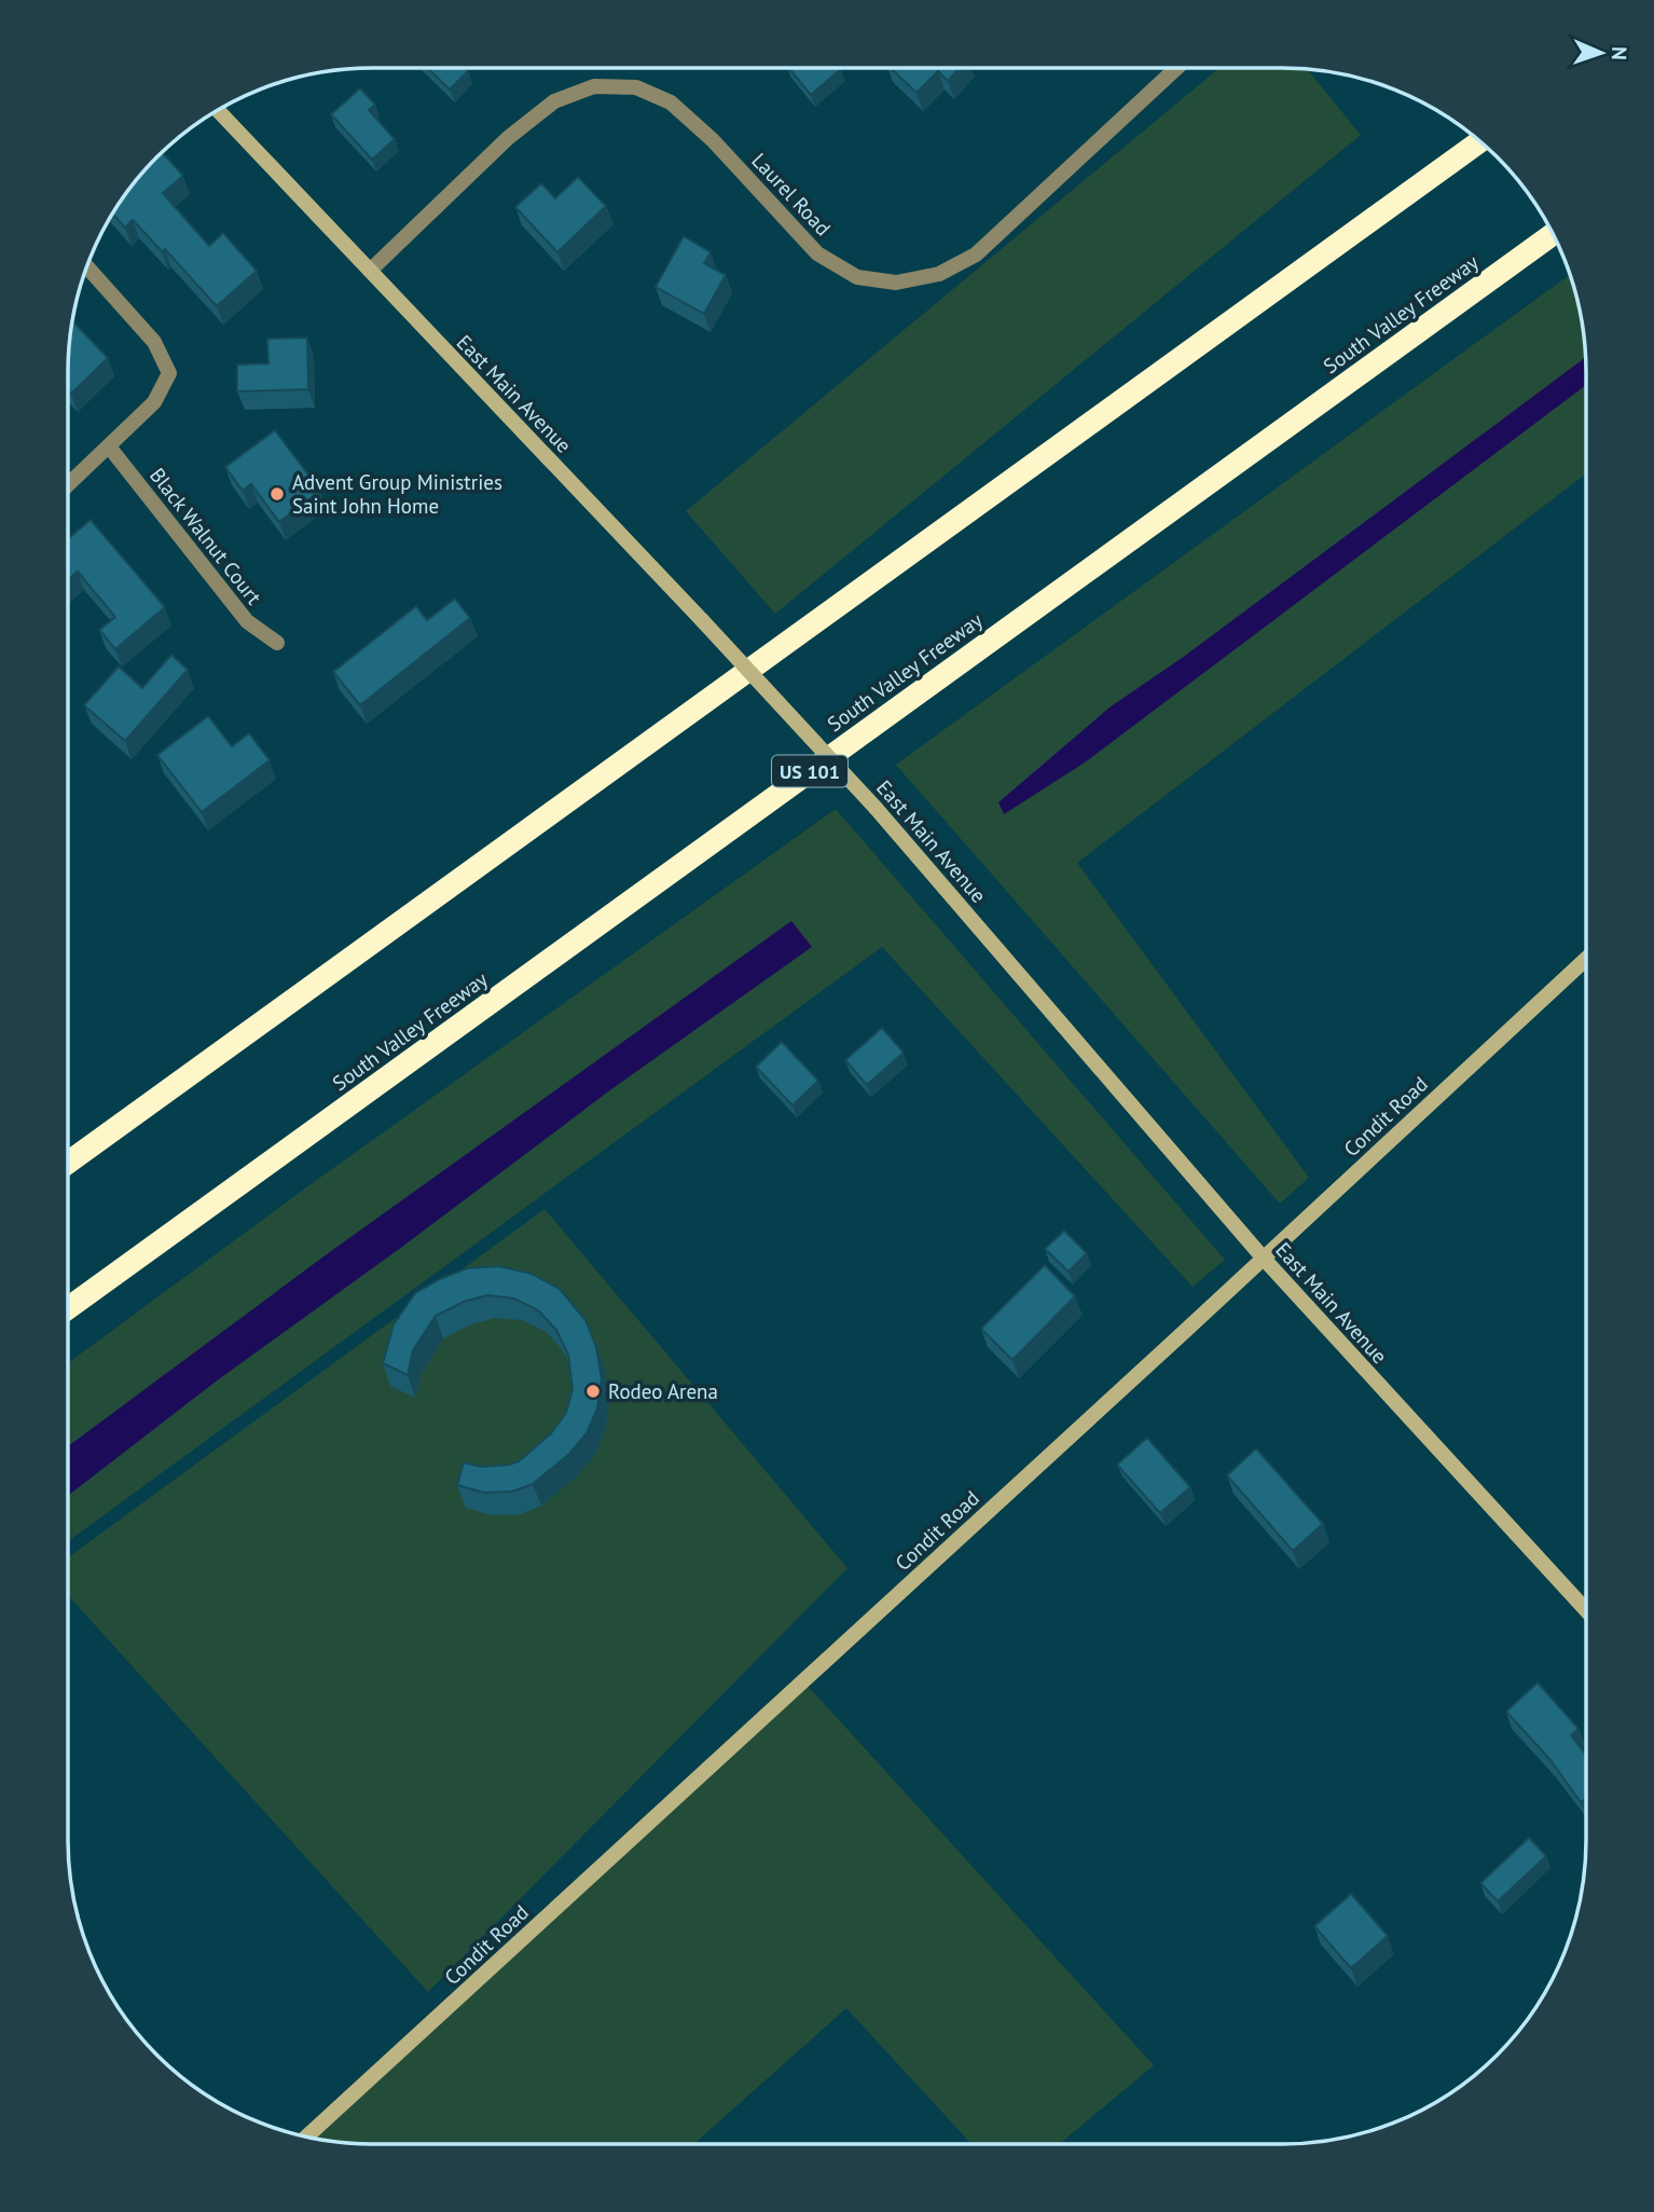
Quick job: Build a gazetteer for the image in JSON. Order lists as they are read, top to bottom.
{
  "streets": {
    "highway": ["South Valley Freeway", "US 101"],
    "street": [
      "Laurel Road",
      "East Main Avenue",
      "Black Walnut Court",
      "Condit Road"
    ]
  },
  "crossings": [
    ["Laurel Road", "East Main Avenue"],
    ["East Main Avenue", "Condit Road"]
  ],
  "places": ["Advent Group Ministries Saint John Home", "Rodeo Arena"],
  "north": "right"
}
